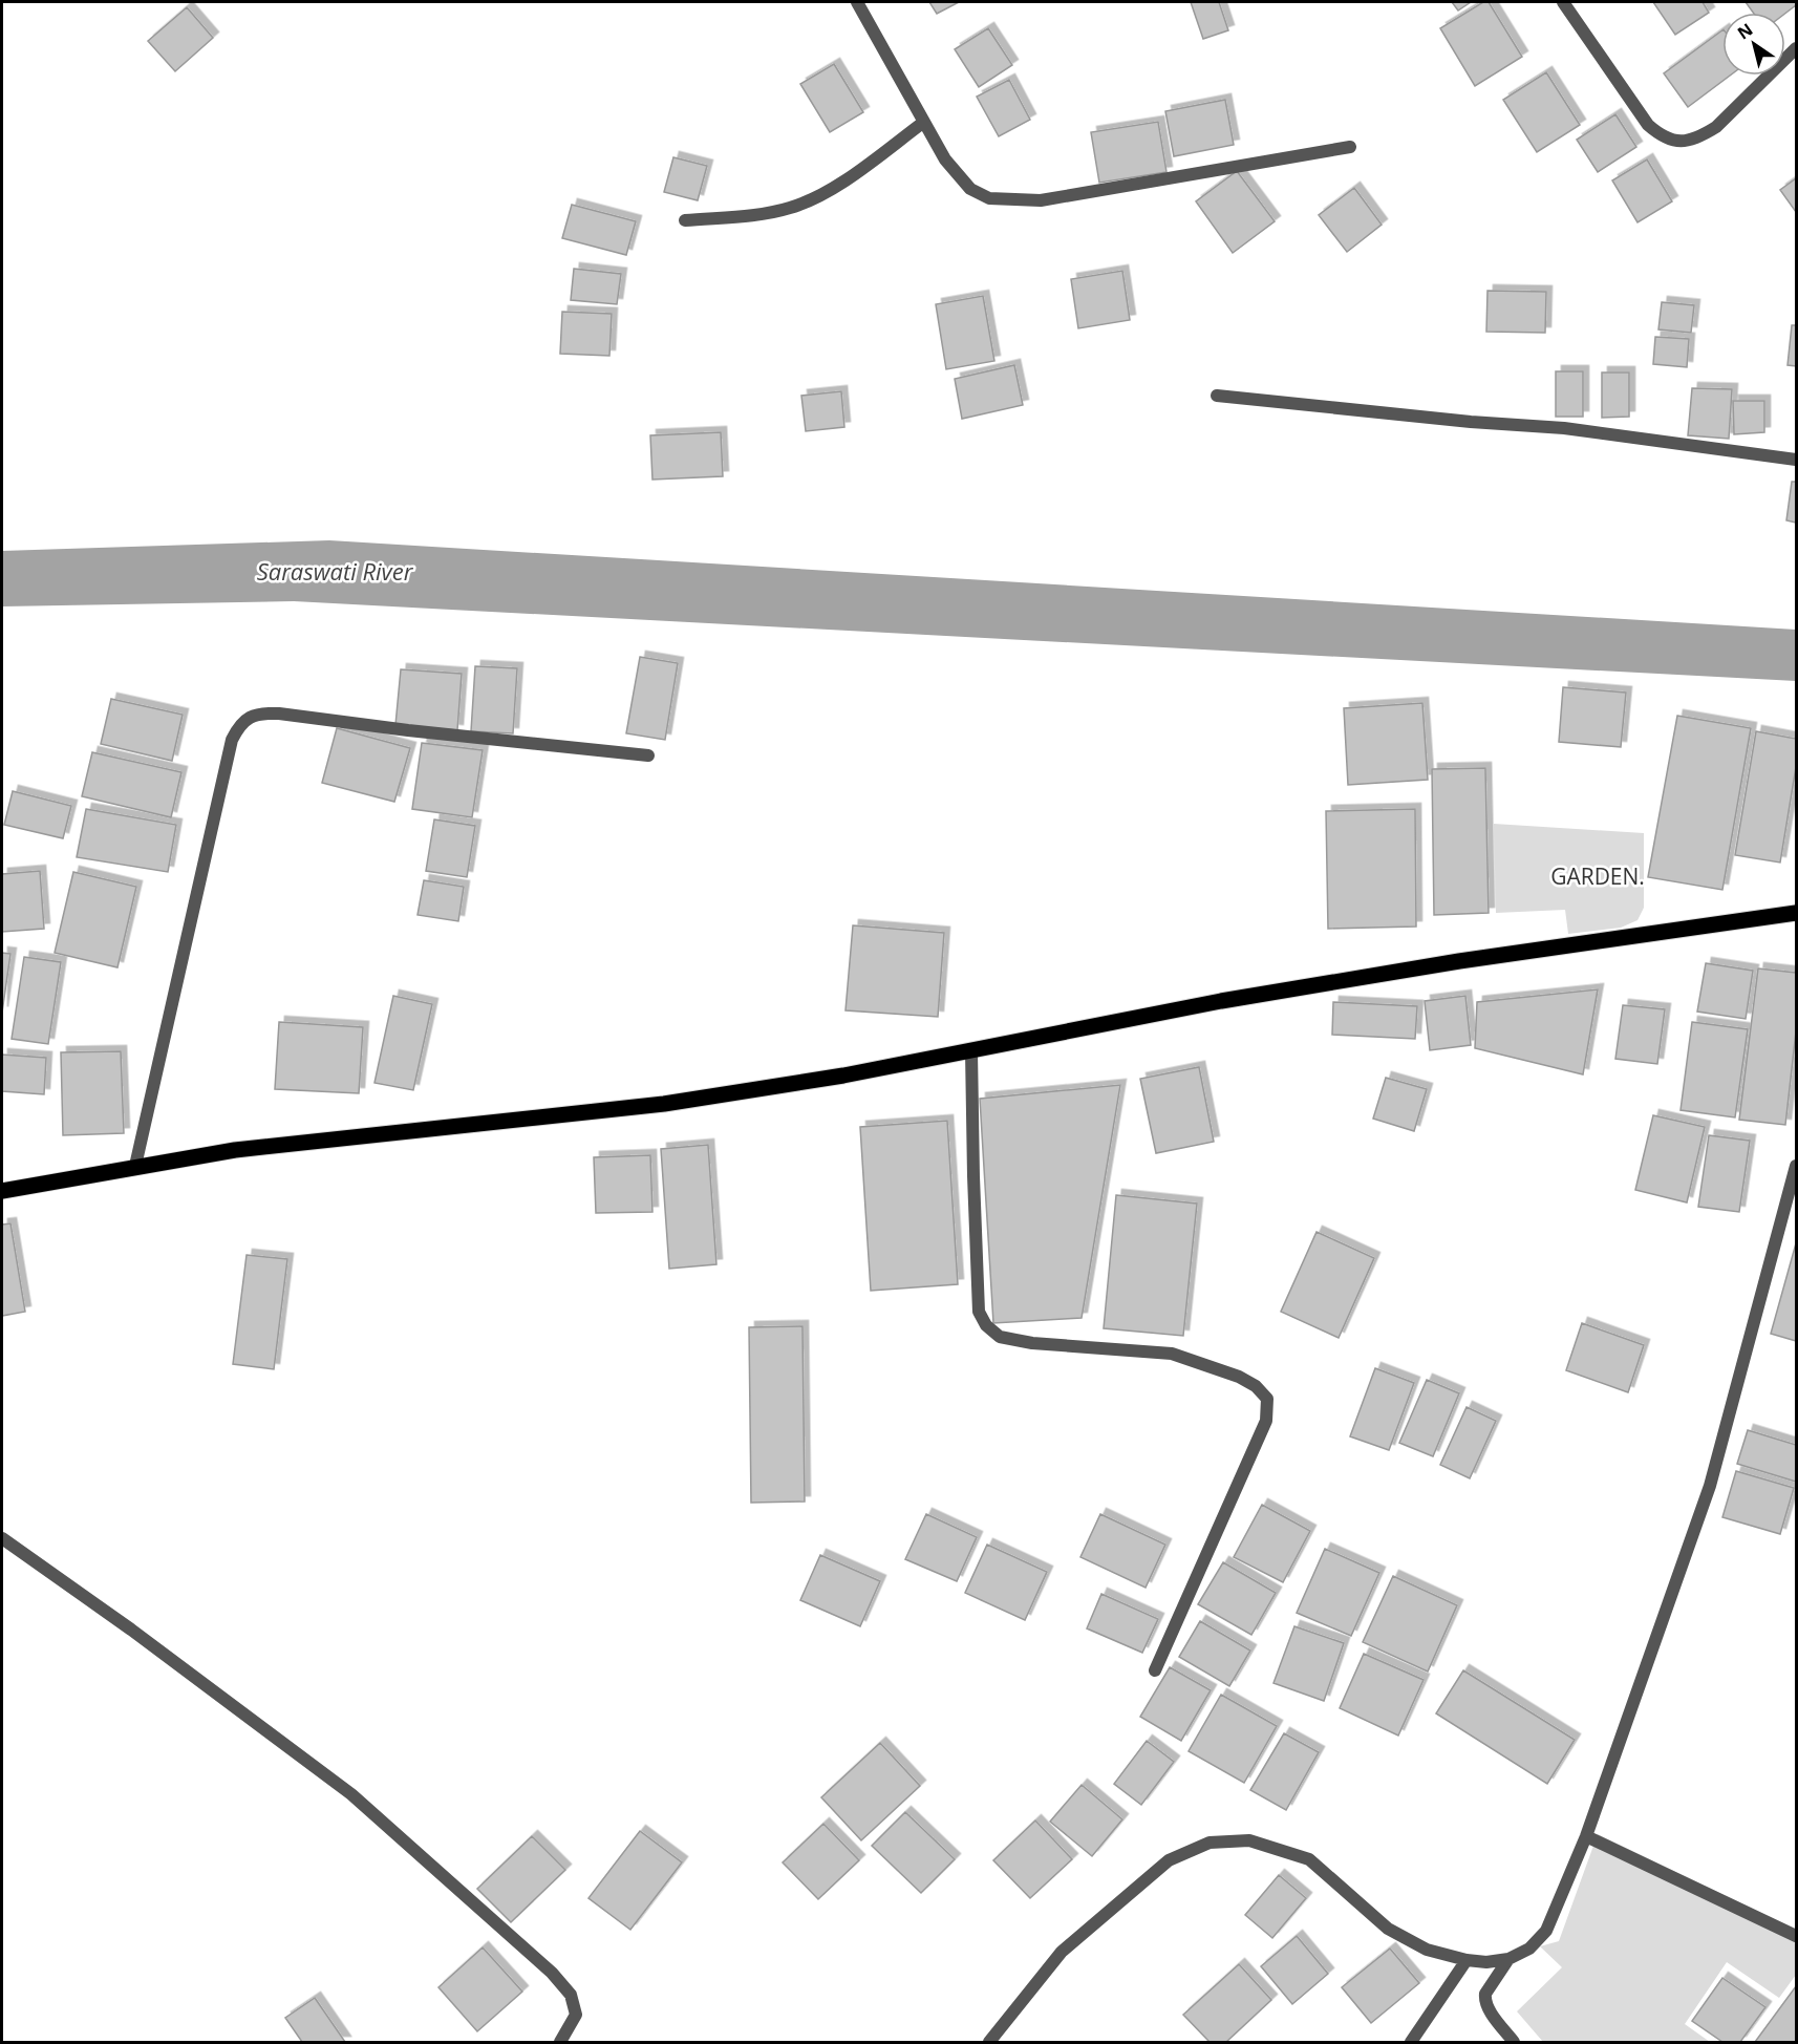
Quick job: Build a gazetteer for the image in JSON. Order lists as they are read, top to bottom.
{
  "water": ["Saraswati River"],
  "parks": ["GARDEN."],
  "north": "top left"
}
